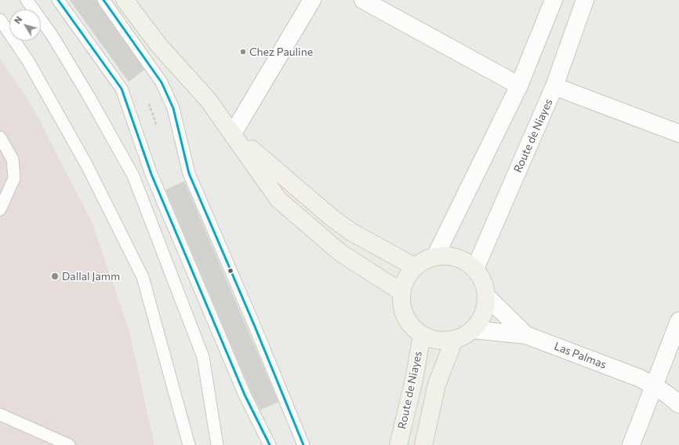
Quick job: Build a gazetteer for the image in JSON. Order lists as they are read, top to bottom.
{
  "streets": {
    "main road": ["Route de Niayes"],
    "street": ["Las Palmas"]
  },
  "crossings": [
    ["Route de Niayes", "Las Palmas"]
  ],
  "places": ["Chez Pauline", "Dallal Jamm"],
  "north": "top left"
}
